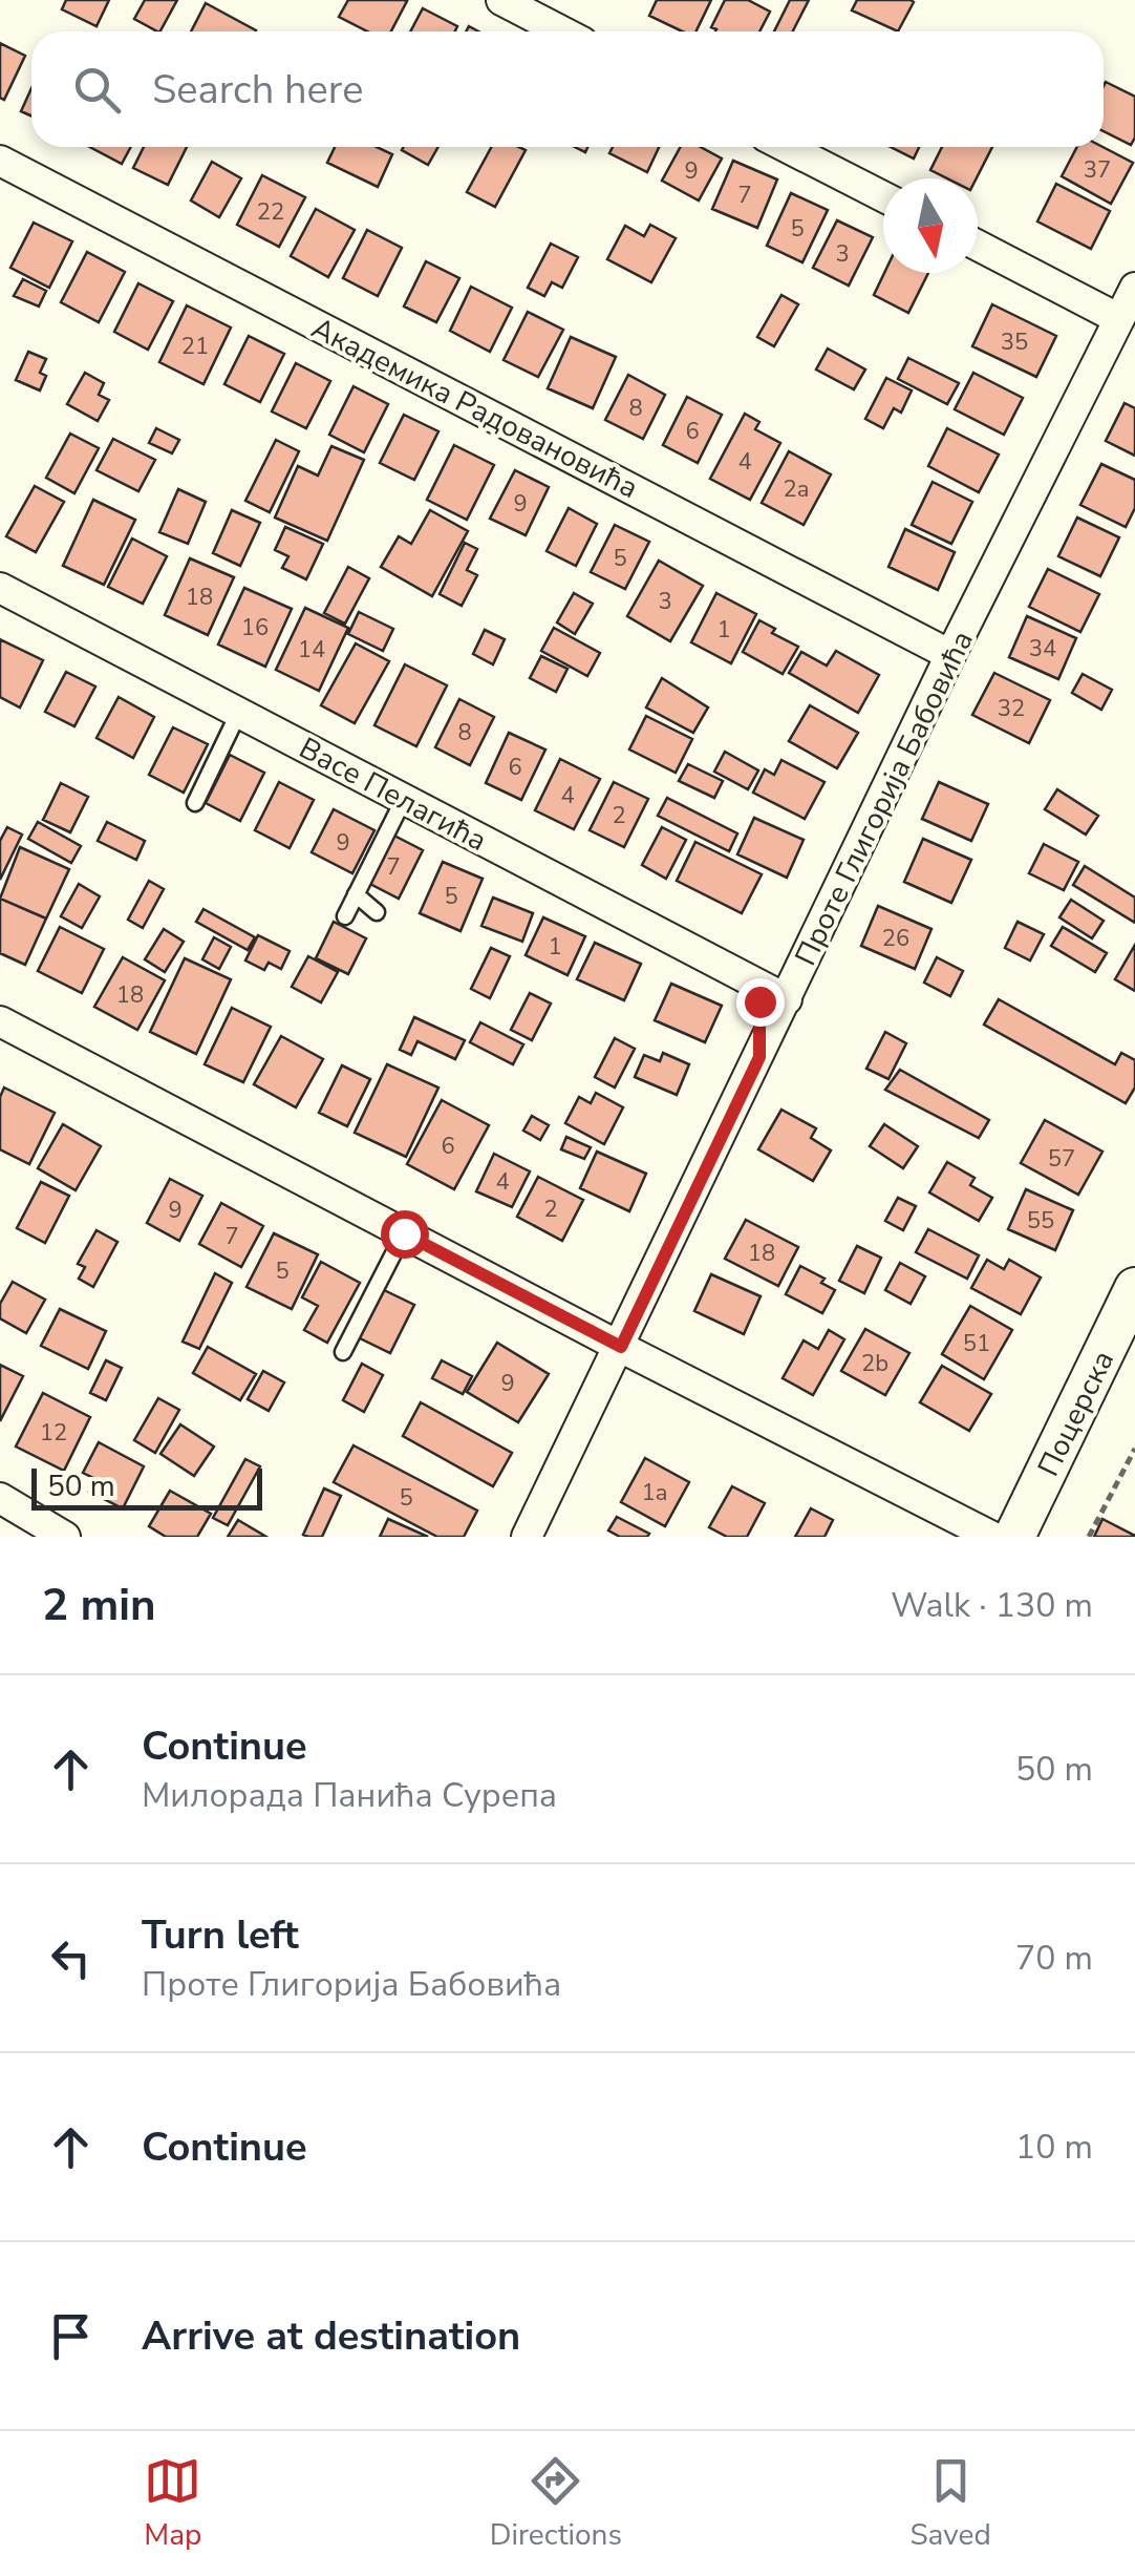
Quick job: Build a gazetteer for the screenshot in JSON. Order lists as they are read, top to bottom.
{
  "streets": {
    "main road": ["Поцерска"],
    "street": ["Академика Радовановића", "Васе Пелагића", "Проте Глигорија Бабовића"]
  },
  "crossings": [
    ["Академика Радовановића", "Проте Глигорија Бабовића"],
    ["Васе Пелагића", "Проте Глигорија Бабовића"]
  ],
  "house_numbers": [
    "37",
    "9",
    "7",
    "22",
    "5",
    "3",
    "35",
    "21",
    "8",
    "6",
    "4",
    "2a",
    "9",
    "5",
    "18",
    "3",
    "16",
    "1",
    "34",
    "14",
    "32",
    "8",
    "6",
    "4",
    "2",
    "9",
    "7",
    "5",
    "26",
    "1",
    "18",
    "6",
    "57",
    "4",
    "2",
    "9",
    "55",
    "7",
    "18",
    "5",
    "51",
    "2b",
    "9",
    "12",
    "1a",
    "5"
  ],
  "scale_bar": "50 m",
  "north": "bottom",
  "page": {
    "search": "Search here",
    "scale": "50 m",
    "heading": ["2 min", "Walk · 130 m"],
    "list": [
      ["Continue", "Милорада Панића Сурепа", "50 m"],
      ["Turn left", "Проте Глигорија Бабовића", "70 m"],
      ["Continue", "10 m"],
      "Arrive at destination"
    ],
    "nav": ["Map", "Directions", "Saved"]
  }
}
